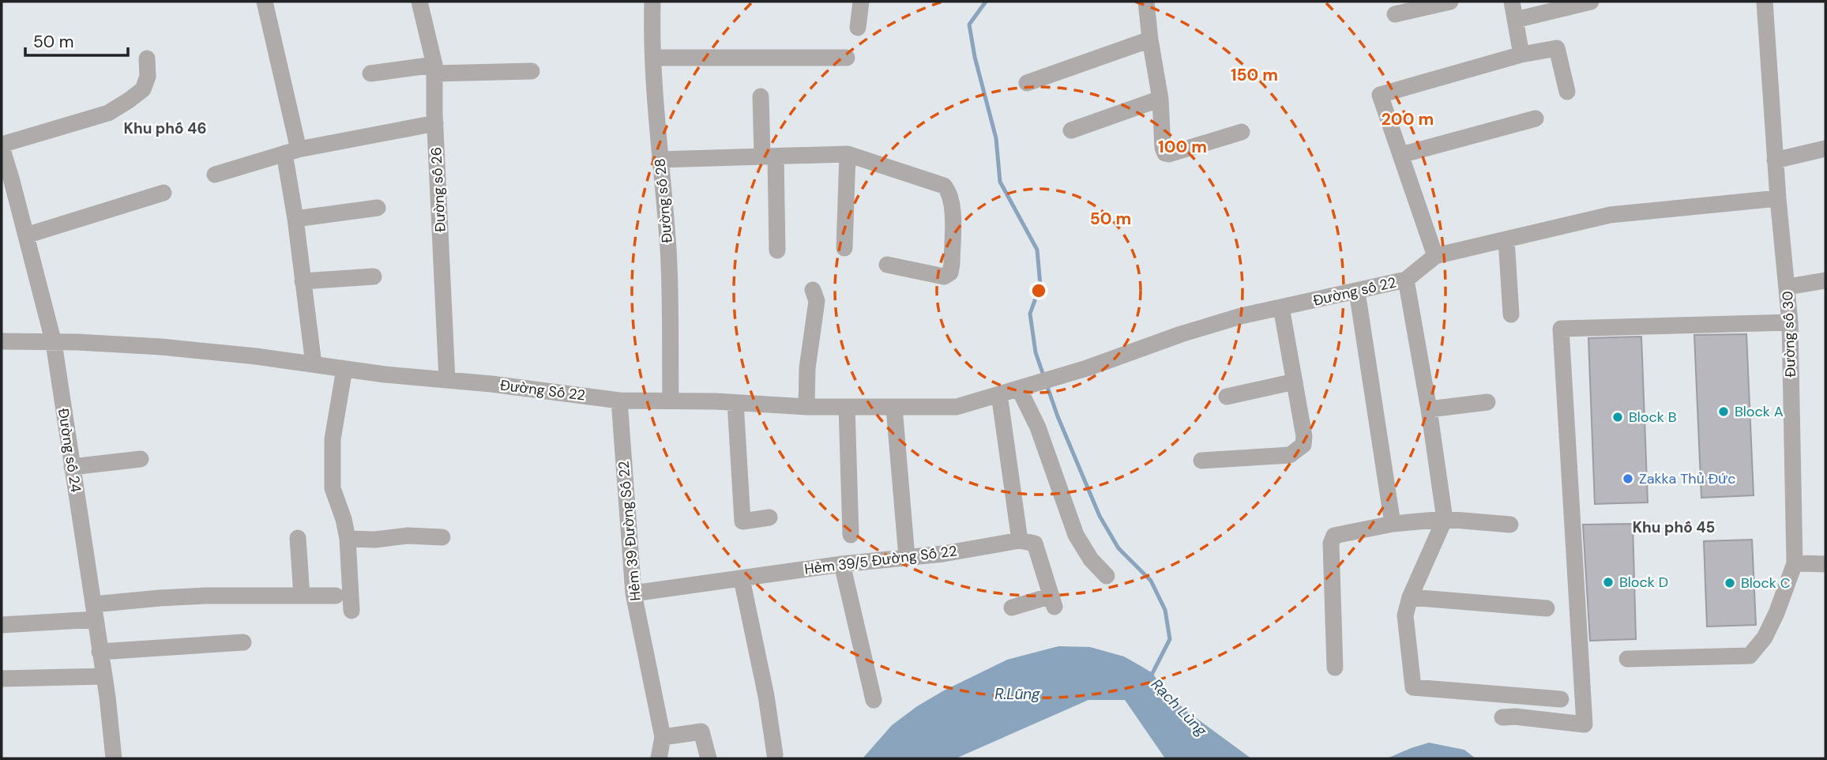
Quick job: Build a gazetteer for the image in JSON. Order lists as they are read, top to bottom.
{
  "streets": {
    "street": [
      "Đường số 26",
      "Đường số 28",
      "Đường số 22",
      "Đường số 30",
      "Đường Số 22",
      "Đường số 24",
      "Hẻm 39 Đường Số 22",
      "Hẻm 39/5 Đường Số 22"
    ]
  },
  "crossings": [
    ["Đường số 26", "Đường Số 22"],
    ["Đường số 28", "Đường Số 22"],
    ["Đường số 22", "Đường số 30"],
    ["Đường số 22", "Đường Số 22"],
    ["Đường Số 22", "Đường số 24"],
    ["Đường Số 22", "Hẻm 39 Đường Số 22"],
    ["Hẻm 39 Đường Số 22", "Hẻm 39/5 Đường Số 22"]
  ],
  "districts": ["Khu phố 46", "Khu phố 45"],
  "water": ["R.Lũng", "Rạch Lùng"],
  "places": [
    "Block A",
    "Block B",
    "Zakka Thủ Đức",
    "Block D",
    "Block C"
  ],
  "scale_bar": "50 m",
  "rings": [
    "150 m",
    "200 m",
    "100 m",
    "50 m"
  ]
}
